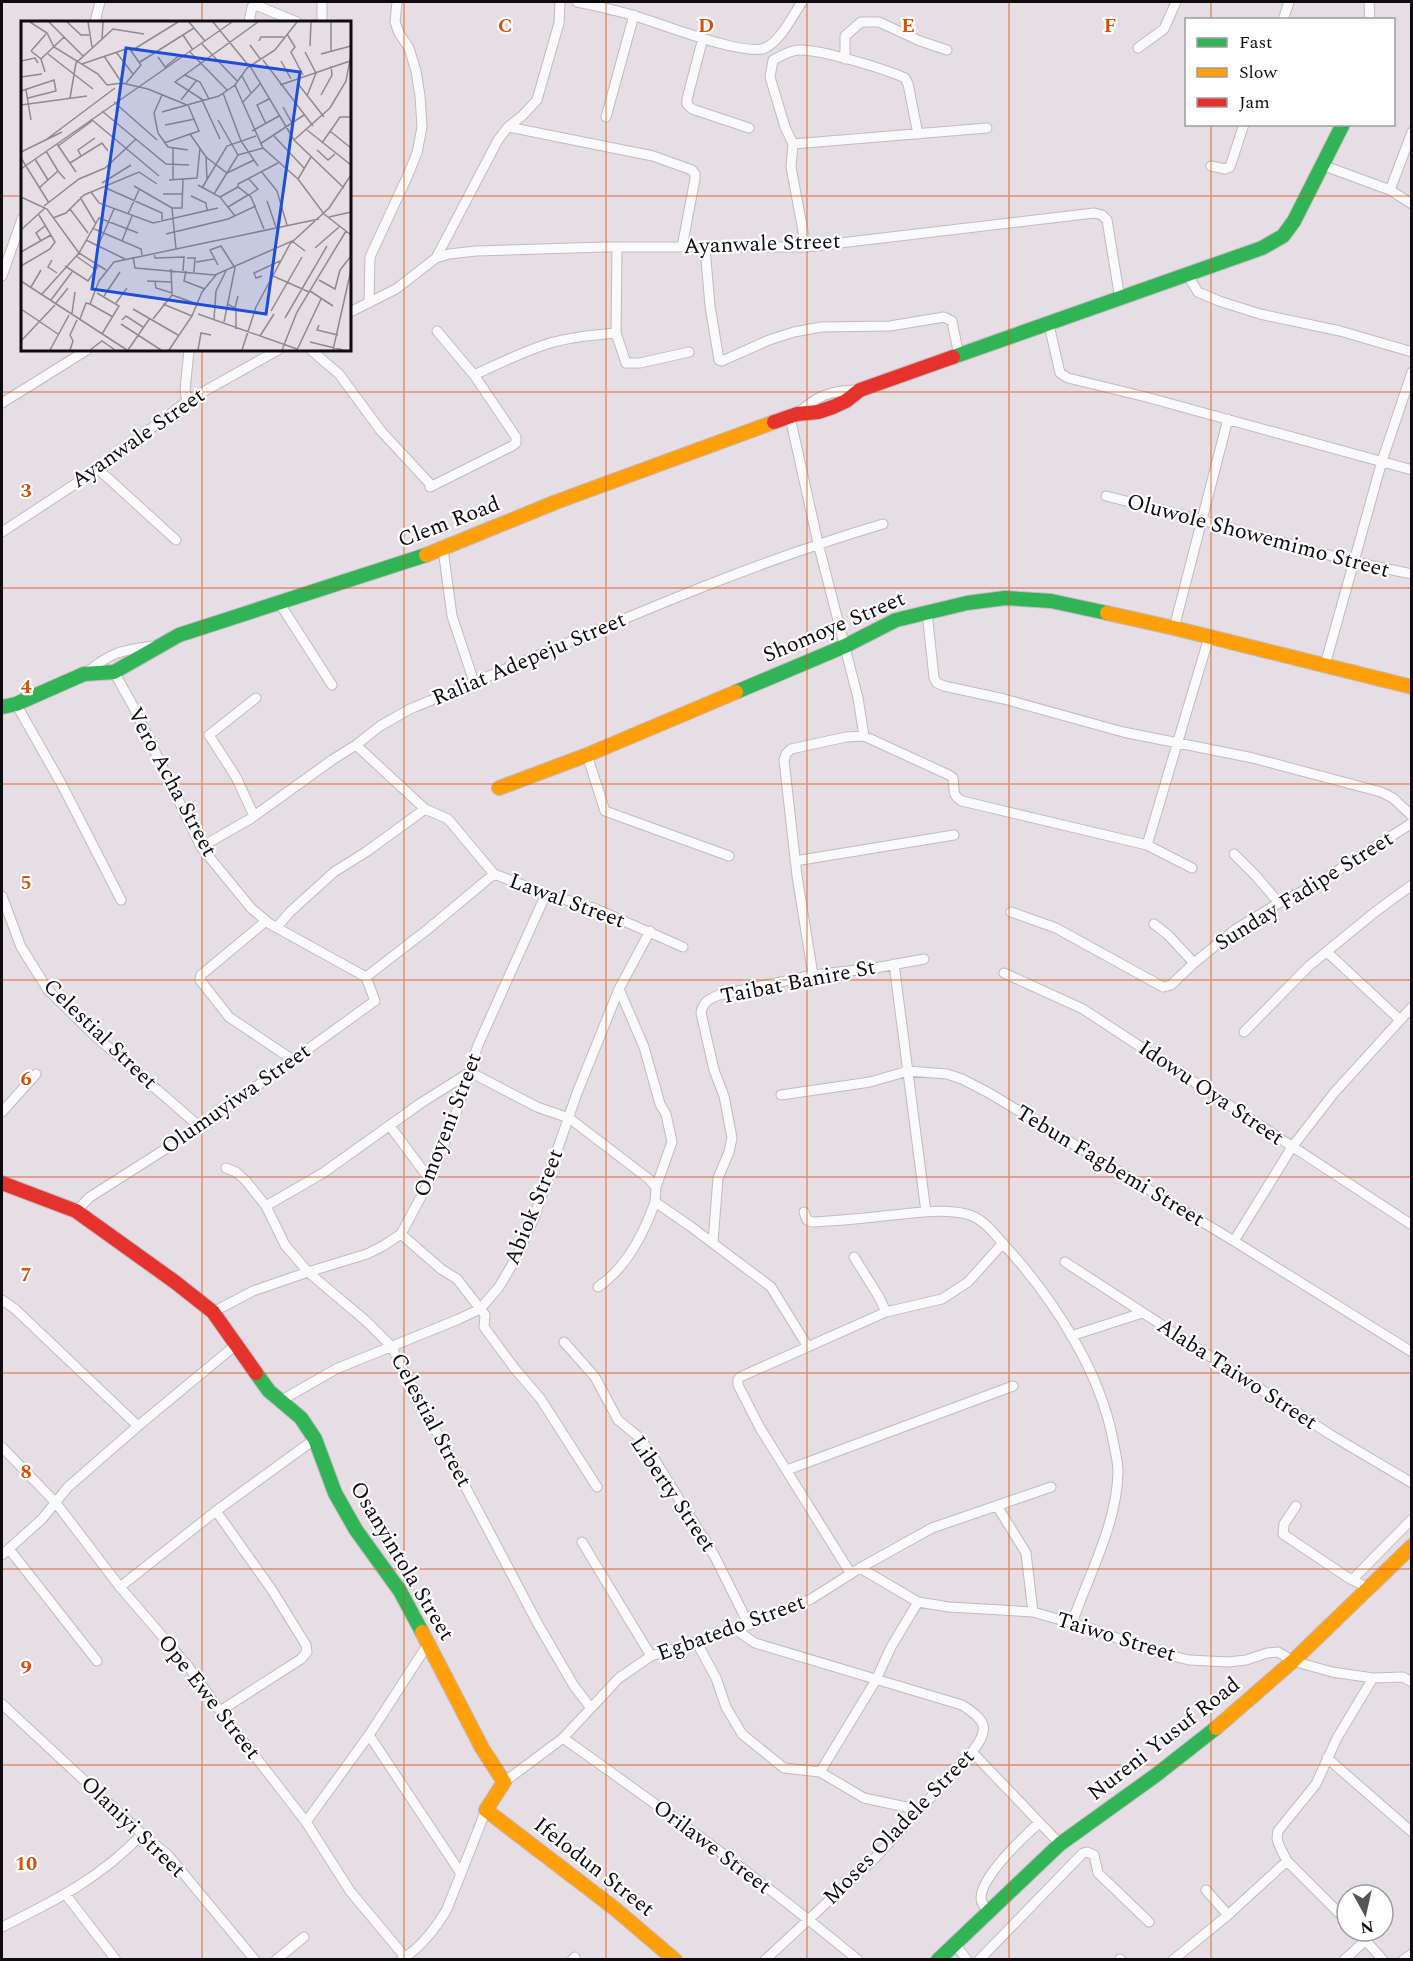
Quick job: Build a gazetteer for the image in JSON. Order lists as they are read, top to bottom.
{
  "streets": {
    "street": [
      "Ayanwale Street",
      "Clem Road",
      "Oluwole Showemimo Street",
      "Shomoye Street",
      "Raliat Adepeju Street",
      "Vero Acha Street",
      "Sunday Fadipe Street",
      "Lawal Street",
      "Taibat Banire St",
      "Celestial Street",
      "Idowu Oya Street",
      "Olumuyiwa Street",
      "Omoyeni Street",
      "Tebun Fagbemi Street",
      "Abiok Street",
      "Alaba Taiwo Street",
      "Liberty Street",
      "Osanyintola Street",
      "Egbatedo Street",
      "Taiwo Street",
      "Ope Ewe Street",
      "Nureni Yusuf Road",
      "Olaniyi Street",
      "Moses Oladele Street",
      "Orilawe Street",
      "Ifelodun Street"
    ]
  },
  "crossings": [
    ["Ayanwale Street", "Clem Road"],
    ["Clem Road", "Vero Acha Street"],
    ["Raliat Adepeju Street", "Vero Acha Street"],
    ["Raliat Adepeju Street", "Lawal Street"],
    ["Vero Acha Street", "Olumuyiwa Street"],
    ["Lawal Street", "Omoyeni Street"],
    ["Lawal Street", "Abiok Street"],
    ["Celestial Street", "Olumuyiwa Street"],
    ["Celestial Street", "Abiok Street"],
    ["Celestial Street", "Egbatedo Street"],
    ["Olumuyiwa Street", "Osanyintola Street"],
    ["Abiok Street", "Osanyintola Street"],
    ["Liberty Street", "Egbatedo Street"],
    ["Osanyintola Street", "Egbatedo Street"],
    ["Egbatedo Street", "Taiwo Street"],
    ["Egbatedo Street", "Moses Oladele Street"],
    ["Egbatedo Street", "Orilawe Street"],
    ["Taiwo Street", "Nureni Yusuf Road"],
    ["Moses Oladele Street", "Orilawe Street"]
  ],
  "legend": ["Fast", "Slow", "Jam"],
  "north": "bottom",
  "grid": {
    "columns": [
      "C",
      "D",
      "E",
      "F"
    ],
    "rows": [
      "3",
      "4",
      "5",
      "6",
      "7",
      "8",
      "9",
      "10"
    ]
  }
}
